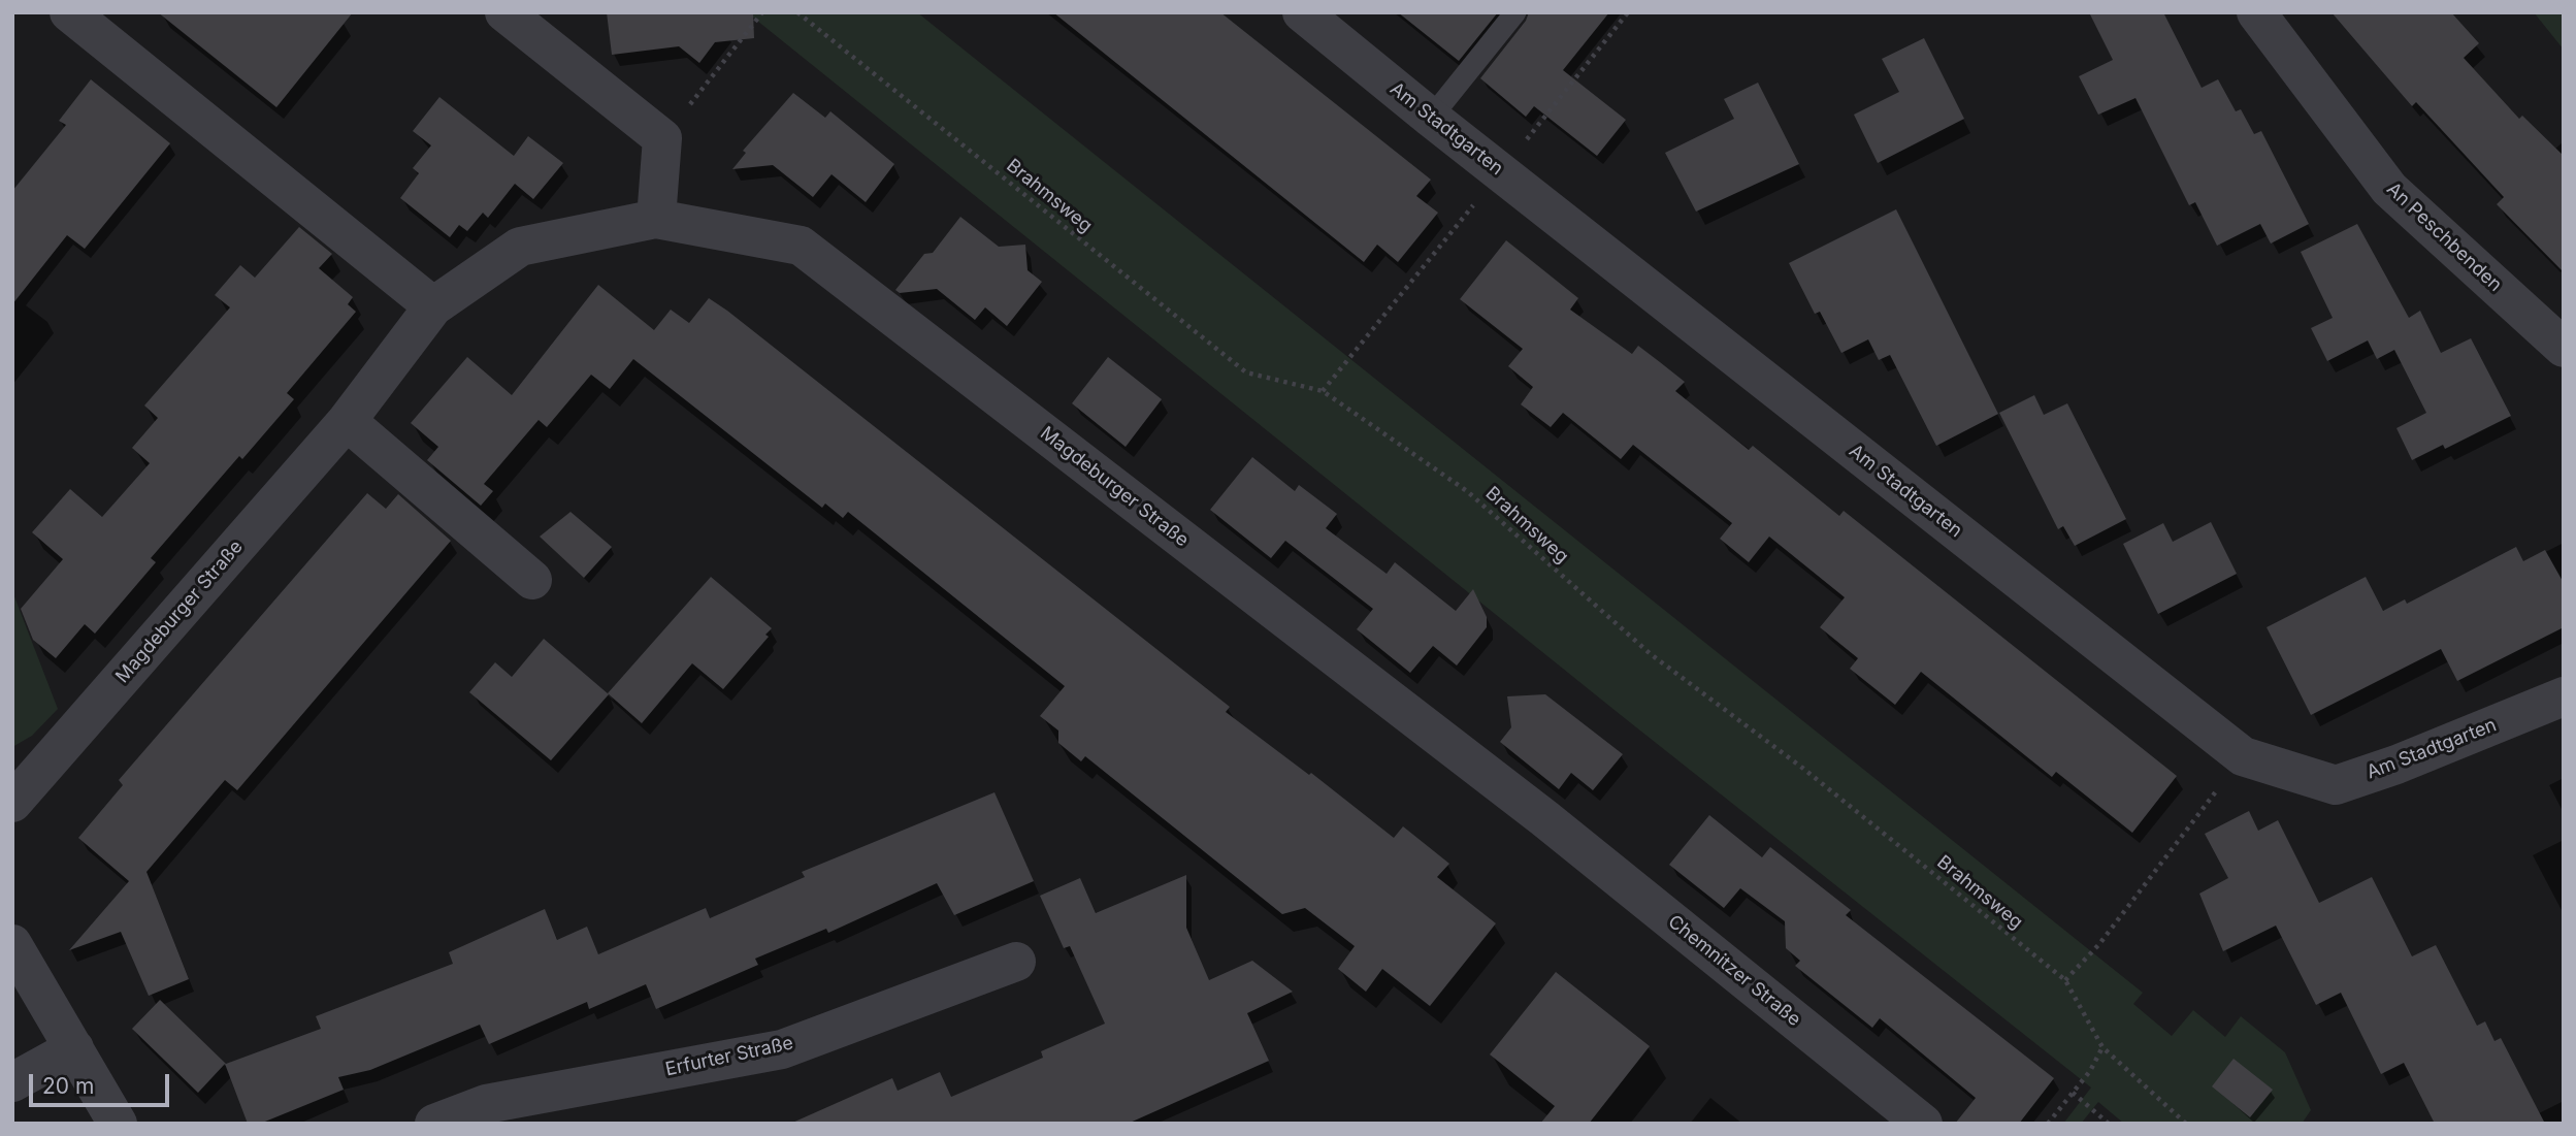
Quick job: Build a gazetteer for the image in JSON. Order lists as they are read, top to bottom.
{
  "streets": {
    "street": [
      "Am Stadtgarten",
      "An Peschbenden",
      "Magdeburger Straße",
      "Chemnitzer Straße",
      "Erfurter Straße"
    ],
    "path": ["Brahmsweg"]
  },
  "crossings": [
    ["Magdeburger Straße", "Chemnitzer Straße"]
  ],
  "scale_bar": "20 m"
}
